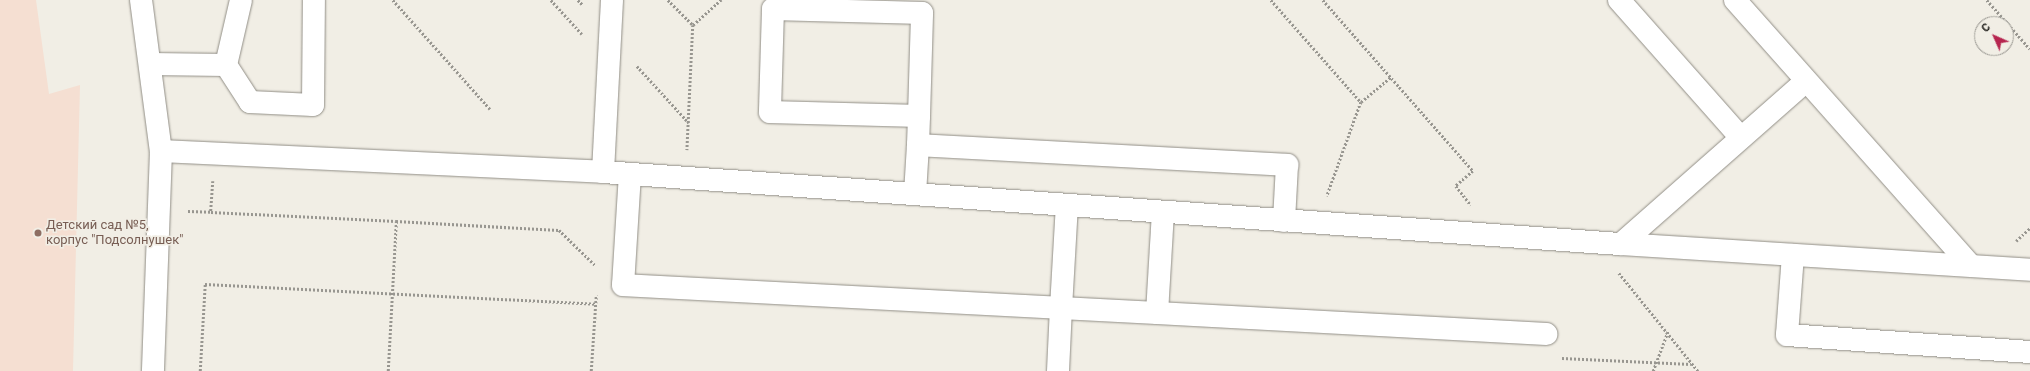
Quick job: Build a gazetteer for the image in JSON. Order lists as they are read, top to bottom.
{
  "places": ["Детский сад №5, корпус \"Подсолнушек\""],
  "north": "top left"
}
